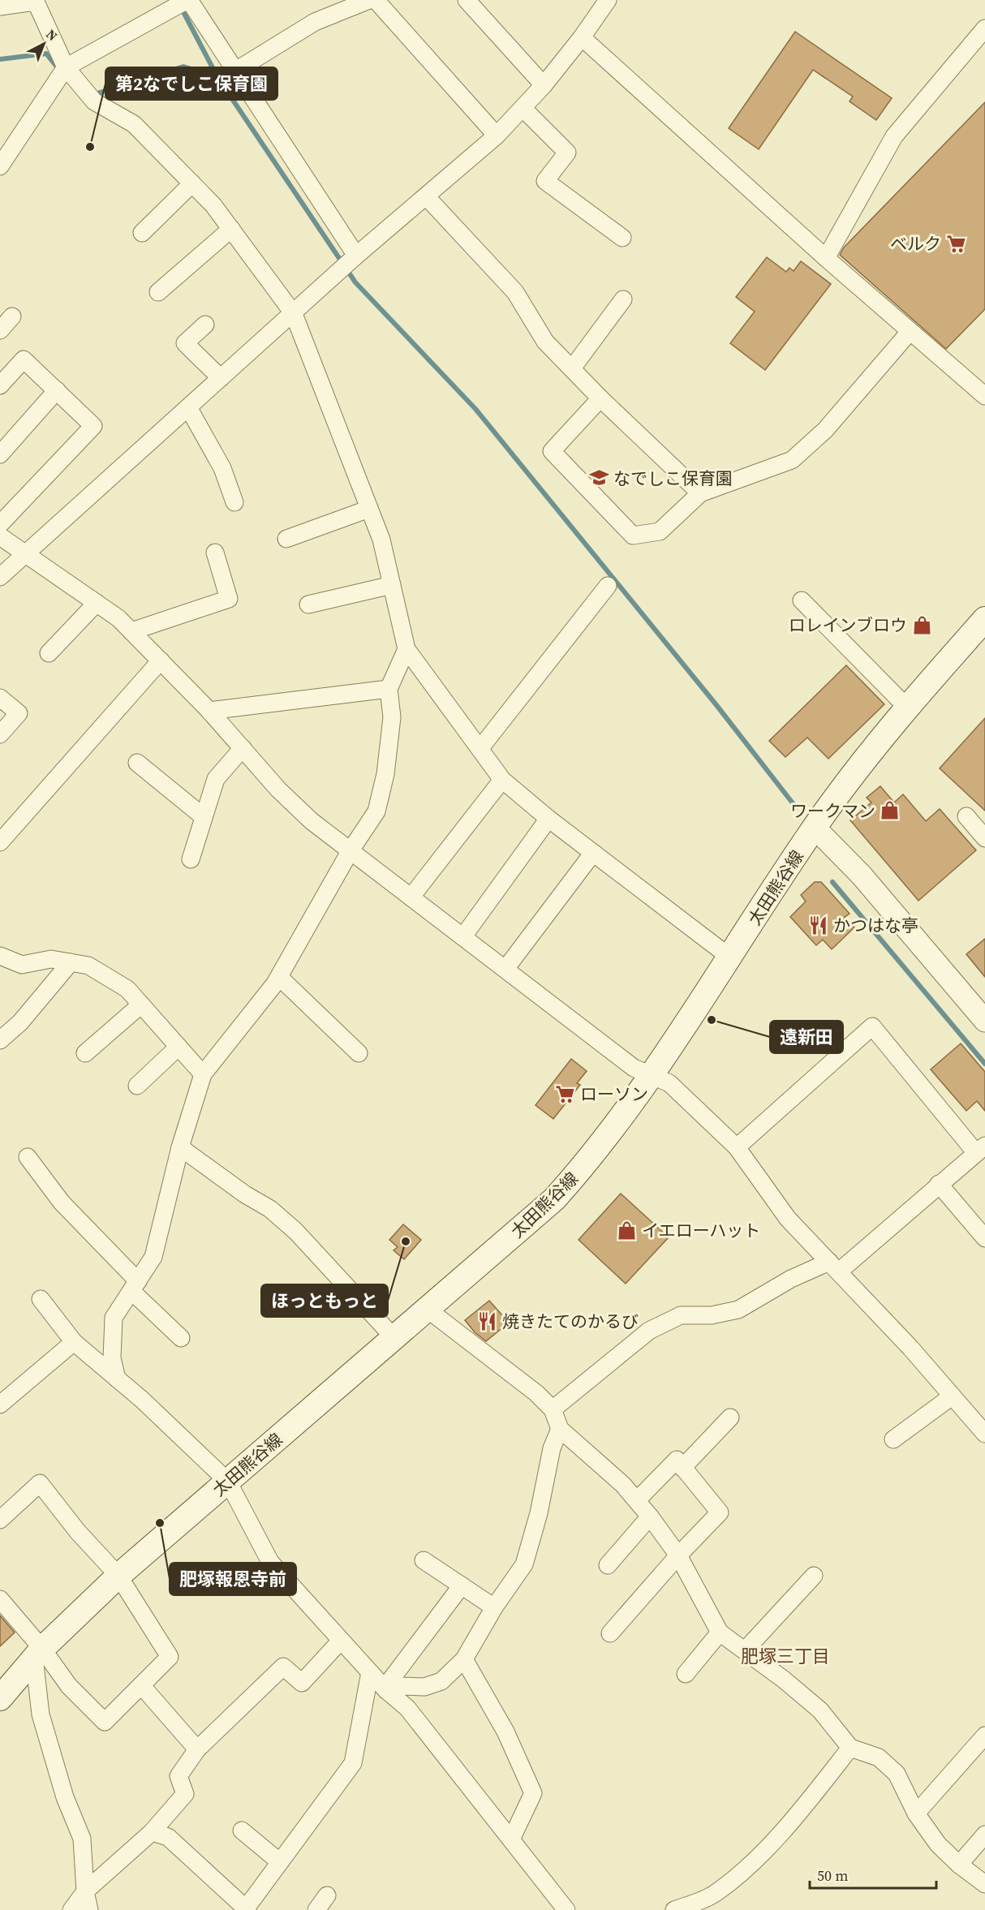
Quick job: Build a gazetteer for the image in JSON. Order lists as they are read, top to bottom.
{
  "streets": {
    "main road": ["太田熊谷線"]
  },
  "districts": ["肥塚三丁目"],
  "places": {
    "other": [
      "第2なでしこ保育園",
      "遠新田",
      "ほっともっと",
      "肥塚報恩寺前"
    ],
    "supermarket": ["ベルク", "ローソン"],
    "school or university": ["なでしこ保育園"],
    "shop": ["ロレインブロウ", "ワークマン", "イエローハット"],
    "restaurant": ["かつはな亭", "焼きたてのかるび"]
  },
  "scale_bar": "50 m",
  "north": "top right"
}
